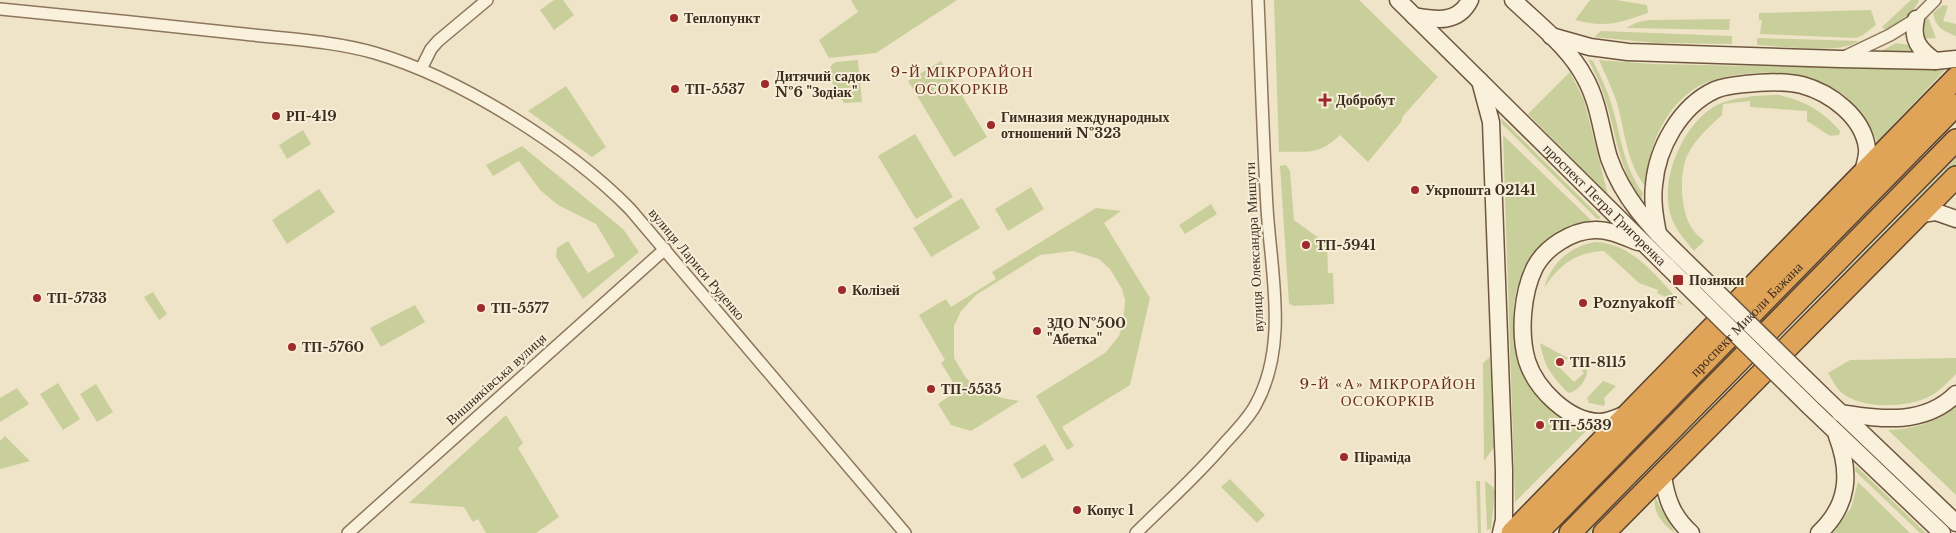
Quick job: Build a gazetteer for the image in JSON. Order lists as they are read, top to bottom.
{
  "streets": {
    "highway": ["проспект Миколи Бажана"],
    "main road": ["проспект Петра Григоренка"],
    "street": ["вулиця Олександра Мишуги", "вулиця Лариси Руденко", "Вишняківська вулиця"]
  },
  "crossings": [
    ["вулиця Лариси Руденко", "Вишняківська вулиця"]
  ],
  "districts": ["9-Й МІКРОРАЙОН ОСОКОРКІВ", "9-Й «А» МІКРОРАЙОН ОСОКОРКІВ"],
  "places": {
    "other": [
      "Теплопункт",
      "Дитячий садок №6 \"Зодіак\"",
      "ТП-5537",
      "РП-419",
      "Гимназия международных отношений №323",
      "Укрпошта 02141",
      "ТП-5941",
      "Колізей",
      "ТП-5733",
      "Poznyakoff",
      "ТП-5577",
      "ЗДО №500 \"Абетка\"",
      "ТП-5760",
      "ТП-8115",
      "ТП-5535",
      "ТП-5539",
      "Піраміда",
      "Копус 1"
    ],
    "health": ["Добробут"],
    "transit": ["Позняки"]
  }
}
